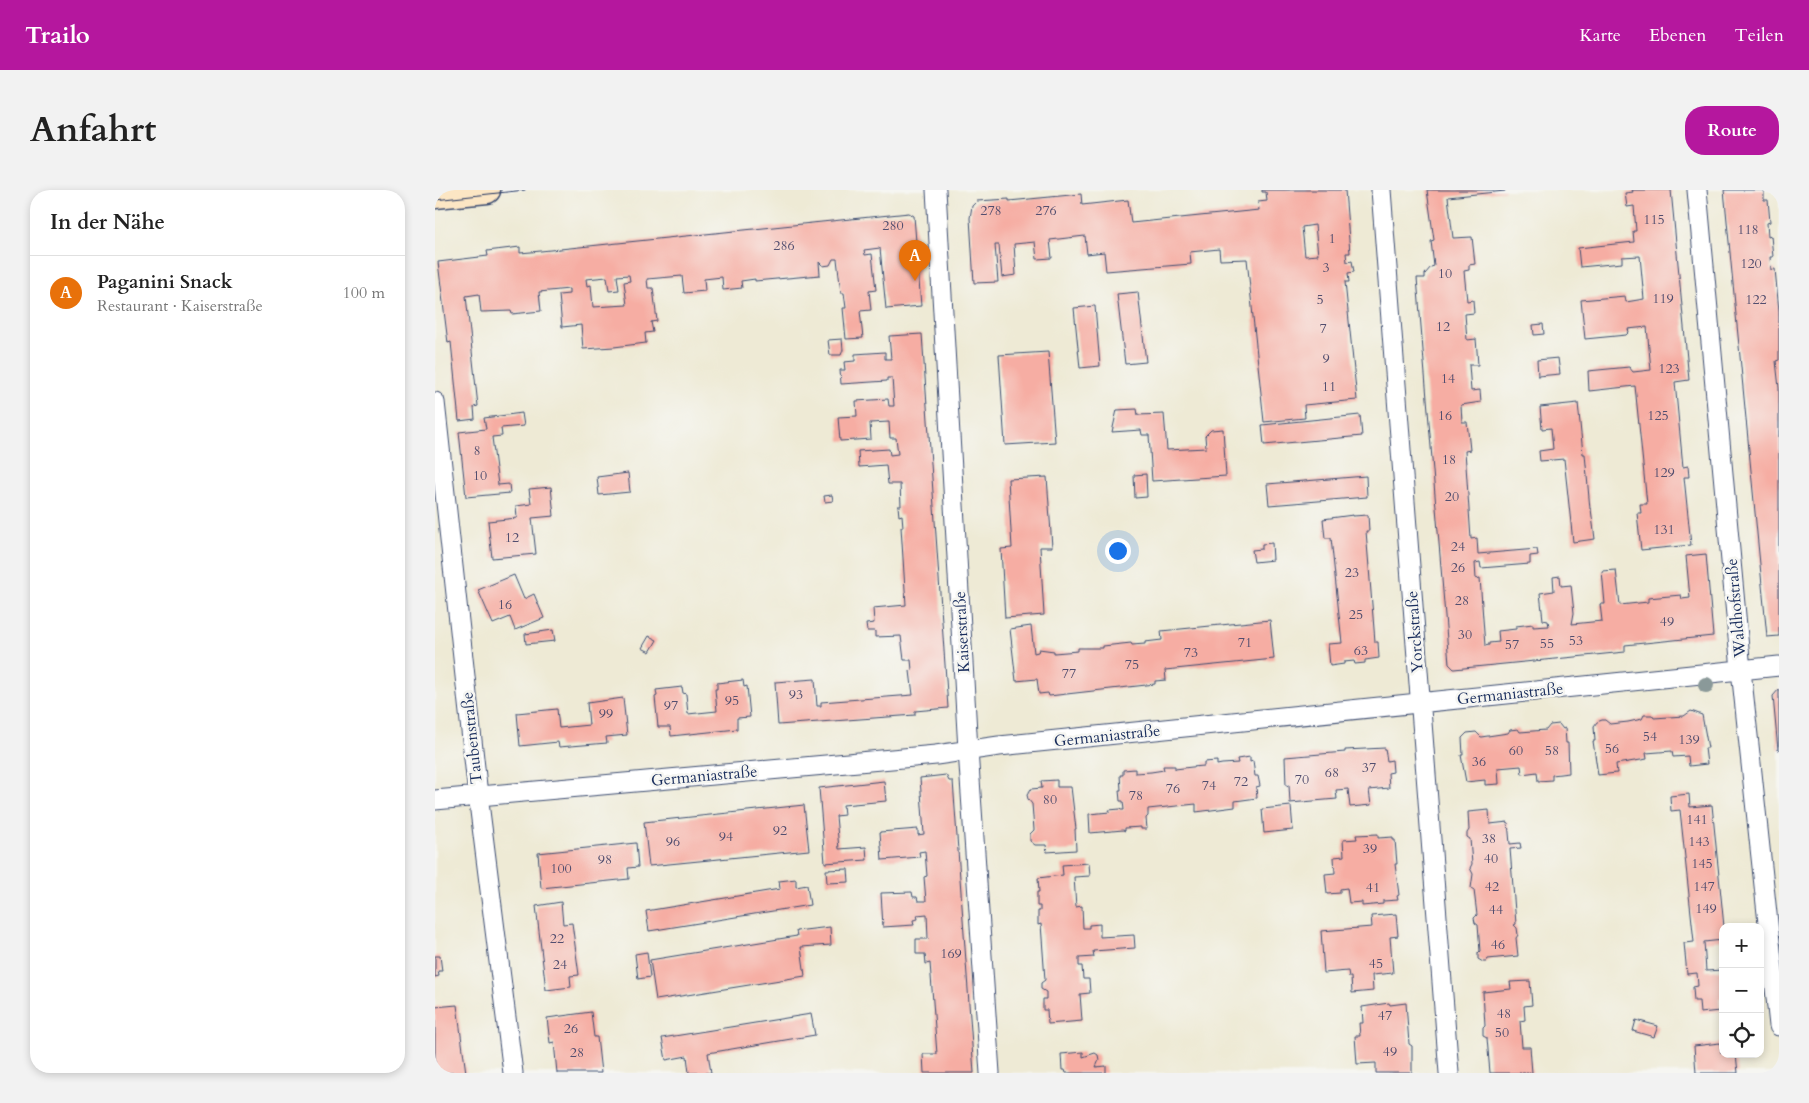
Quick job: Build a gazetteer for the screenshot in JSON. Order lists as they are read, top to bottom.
{
  "streets": {
    "street": [
      "Waldhofstraße",
      "Kaiserstraße",
      "Yorckstraße",
      "Germaniastraße",
      "Taubenstraße"
    ]
  },
  "crossings": [
    ["Waldhofstraße", "Germaniastraße"],
    ["Kaiserstraße", "Germaniastraße"],
    ["Yorckstraße", "Germaniastraße"],
    ["Germaniastraße", "Taubenstraße"]
  ],
  "house_numbers": [
    "278",
    "276",
    "115",
    "280",
    "118",
    "1",
    "286",
    "120",
    "3",
    "10",
    "119",
    "5",
    "122",
    "12",
    "7",
    "9",
    "123",
    "14",
    "11",
    "16",
    "125",
    "8",
    "18",
    "129",
    "10",
    "20",
    "131",
    "12",
    "24",
    "26",
    "23",
    "28",
    "16",
    "25",
    "49",
    "30",
    "53",
    "71",
    "55",
    "57",
    "63",
    "73",
    "75",
    "77",
    "93",
    "95",
    "97",
    "99",
    "54",
    "139",
    "56",
    "60",
    "58",
    "36",
    "37",
    "68",
    "70",
    "72",
    "74",
    "76",
    "78",
    "80",
    "141",
    "92",
    "94",
    "38",
    "96",
    "143",
    "39",
    "40",
    "98",
    "145",
    "100",
    "42",
    "147",
    "41",
    "149",
    "44",
    "22",
    "46",
    "169",
    "45",
    "24",
    "48",
    "47",
    "26",
    "50",
    "49",
    "28"
  ],
  "page": {
    "header": "Trailo",
    "nav": ["Karte", "Ebenen", "Teilen"],
    "title": "Anfahrt",
    "buttons": "Route",
    "heading": "In der Nähe",
    "pins": "A",
    "list": [
      {
        "mark": "A",
        "name": "Paganini Snack",
        "note": "Restaurant · Kaiserstraße",
        "value": "100 m"
      }
    ],
    "map_buttons": ["+", "−"]
  }
}
